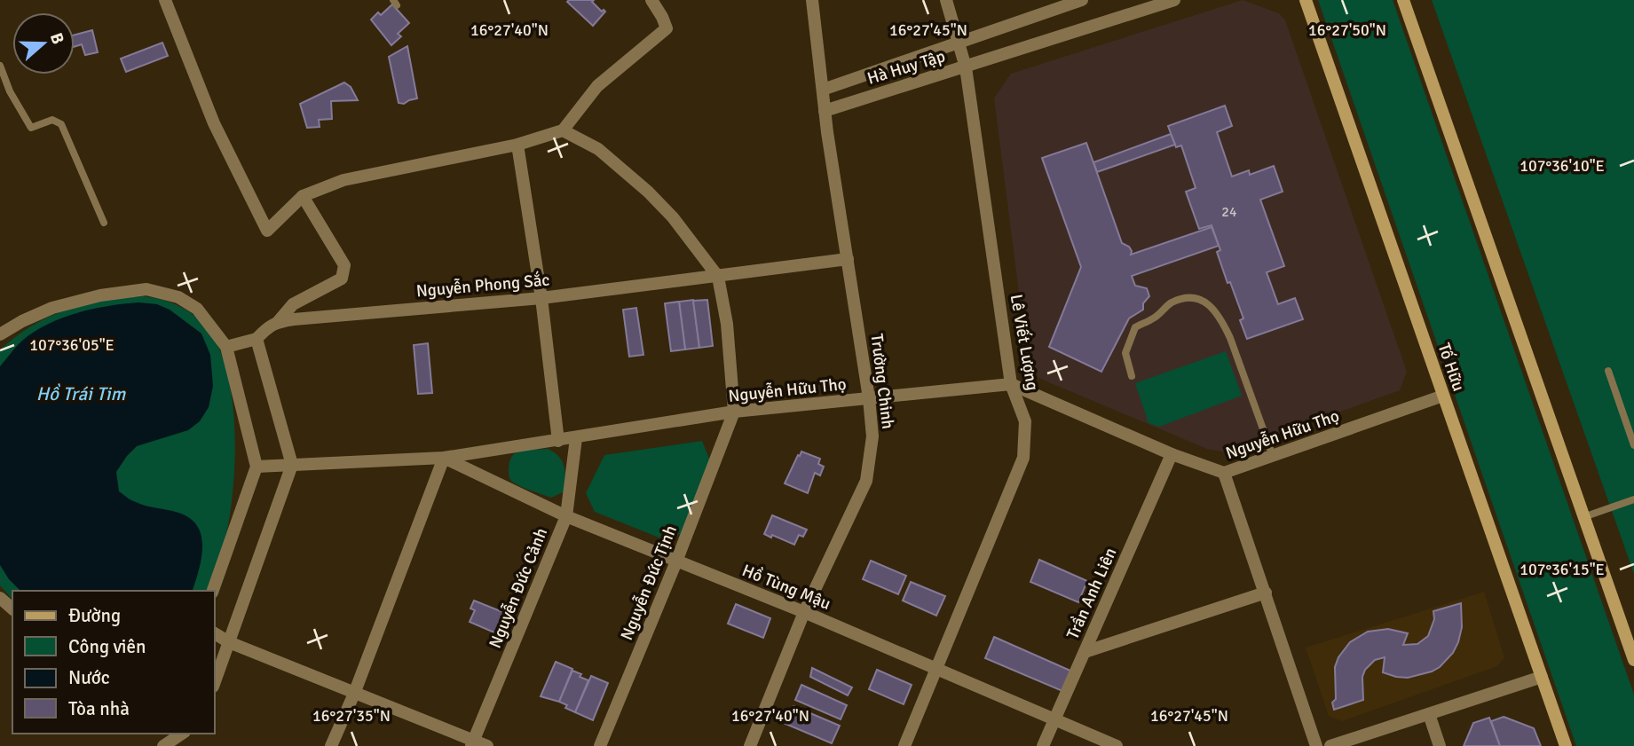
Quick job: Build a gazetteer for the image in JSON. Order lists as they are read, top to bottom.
{
  "streets": {
    "main road": ["Tố Hữu"],
    "street": [
      "Hà Huy Tập",
      "Nguyễn Phong Sắc",
      "Lê Viết Lượng",
      "Trường Chinh",
      "Nguyễn Hữu Thọ",
      "Nguyễn Đức Tịnh",
      "Hồ Tùng Mậu",
      "Nguyễn Đức Cảnh",
      "Trần Anh Liên"
    ]
  },
  "crossings": [
    ["Hà Huy Tập", "Lê Viết Lượng"],
    ["Hà Huy Tập", "Trường Chinh"],
    ["Nguyễn Phong Sắc", "Trường Chinh"],
    ["Nguyễn Phong Sắc", "Nguyễn Đức Tịnh"],
    ["Lê Viết Lượng", "Nguyễn Hữu Thọ"],
    ["Lê Viết Lượng", "Hồ Tùng Mậu"],
    ["Tố Hữu", "Nguyễn Hữu Thọ"],
    ["Trường Chinh", "Nguyễn Hữu Thọ"],
    ["Trường Chinh", "Hồ Tùng Mậu"],
    ["Nguyễn Hữu Thọ", "Nguyễn Đức Tịnh"],
    ["Nguyễn Hữu Thọ", "Hồ Tùng Mậu"],
    ["Nguyễn Hữu Thọ", "Nguyễn Đức Cảnh"],
    ["Nguyễn Hữu Thọ", "Trần Anh Liên"],
    ["Nguyễn Đức Tịnh", "Hồ Tùng Mậu"],
    ["Hồ Tùng Mậu", "Nguyễn Đức Cảnh"],
    ["Hồ Tùng Mậu", "Trần Anh Liên"]
  ],
  "water": ["Hồ Trái Tim"],
  "house_numbers": ["24"],
  "legend": [
    "Đường",
    "Công viên",
    "Nước",
    "Tòa nhà"
  ],
  "north": "right",
  "coordinates": [
    "16°27'40\"N",
    "16°27'45\"N",
    "16°27'50\"N",
    "107°36'10\"E",
    "107°36'05\"E",
    "107°36'15\"E",
    "16°27'35\"N"
  ]
}
